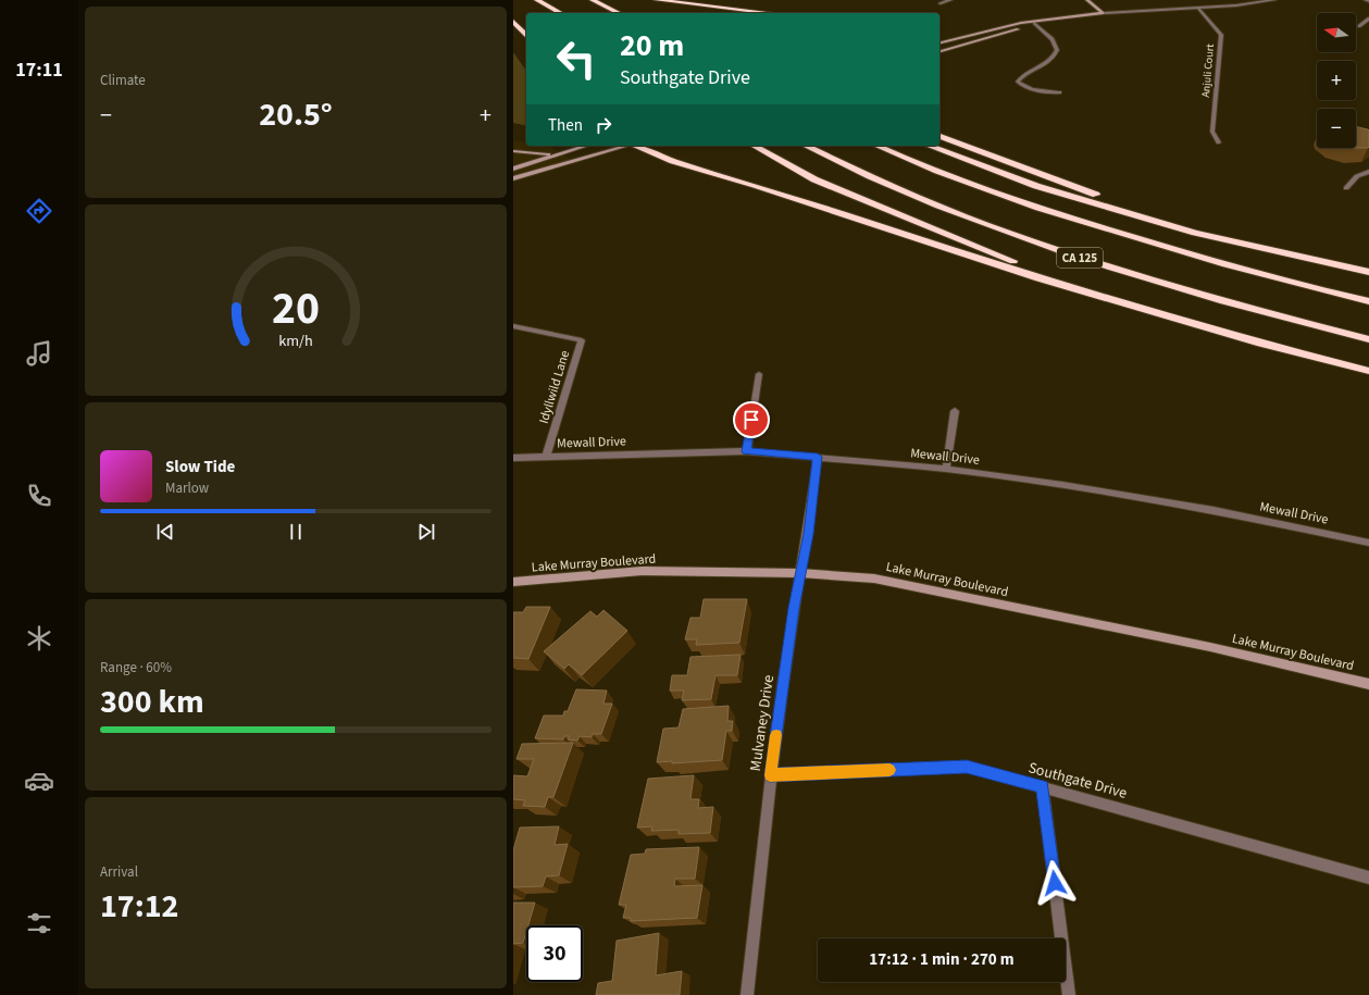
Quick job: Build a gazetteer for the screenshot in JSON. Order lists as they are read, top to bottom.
{
  "streets": {
    "highway": ["CA 125"],
    "main road": ["Lake Murray Boulevard"],
    "street": [
      "Anjuli Court",
      "Idyllwild Lane",
      "Mewall Drive",
      "Mulvaney Drive",
      "Southgate Drive"
    ]
  },
  "crossings": [
    ["Idyllwild Lane", "Mewall Drive"],
    ["Mewall Drive", "Mulvaney Drive"],
    ["Lake Murray Boulevard", "Mulvaney Drive"],
    ["Mulvaney Drive", "Southgate Drive"]
  ],
  "north": "left",
  "page": {
    "tabs": "17:11",
    "tile": [
      "Climate",
      ["Range · 60%", "300 km"],
      ["Arrival", "17:12"]
    ],
    "map_buttons": ["+", "−"],
    "turn": ["20 m", "Southgate Drive"],
    "heat": ["−", "20.5°", "+"],
    "then": "Then",
    "song": ["Slow Tide", "Marlow"],
    "limit": "30",
    "trip": "17:12 · 1 min · 270 m",
    "gauge": ["20", "km/h"]
  }
}
